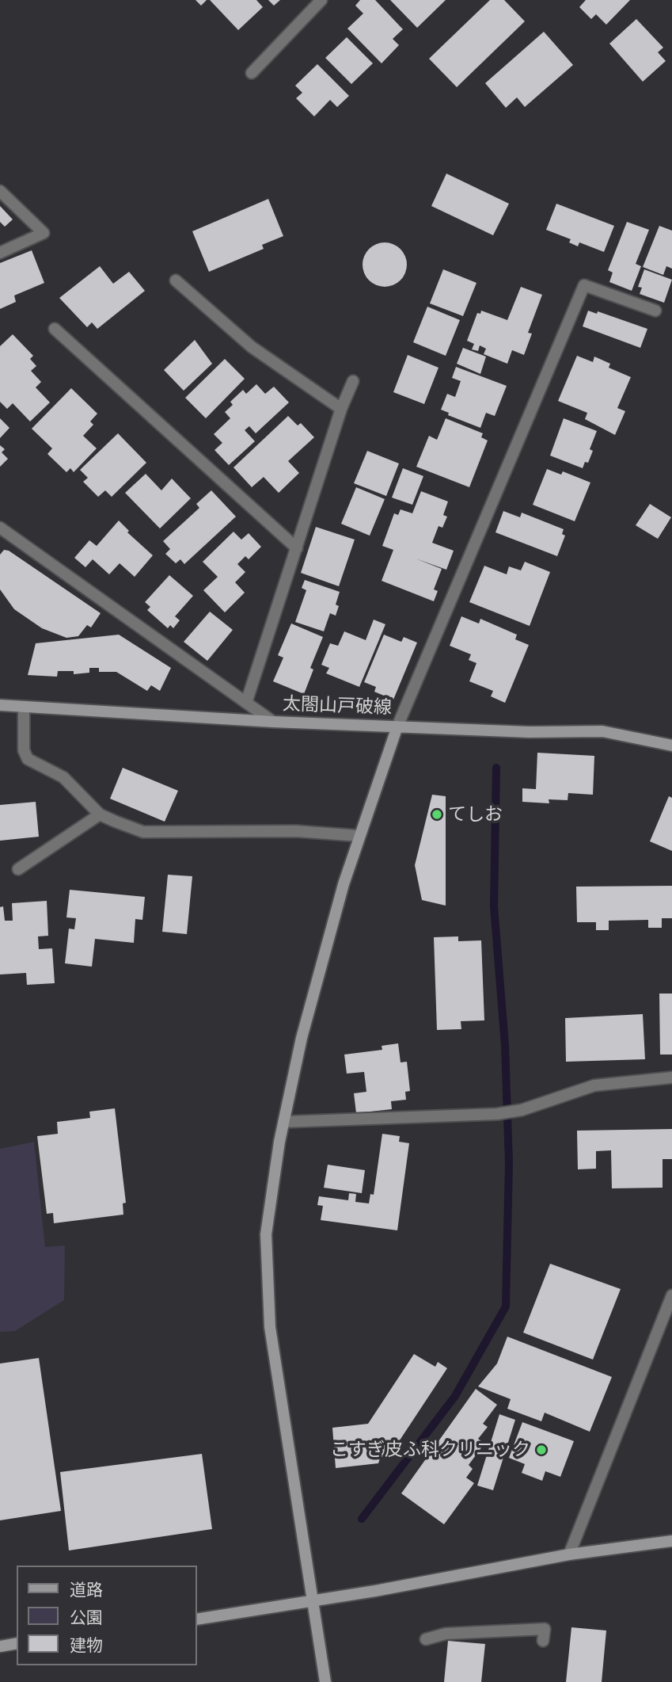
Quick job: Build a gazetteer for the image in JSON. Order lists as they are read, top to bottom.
{
  "streets": {
    "street": ["太閤山戸破線"]
  },
  "places": ["てしお", "こすぎ皮ふ科クリニック"],
  "legend": ["道路", "公園", "建物"]
}
